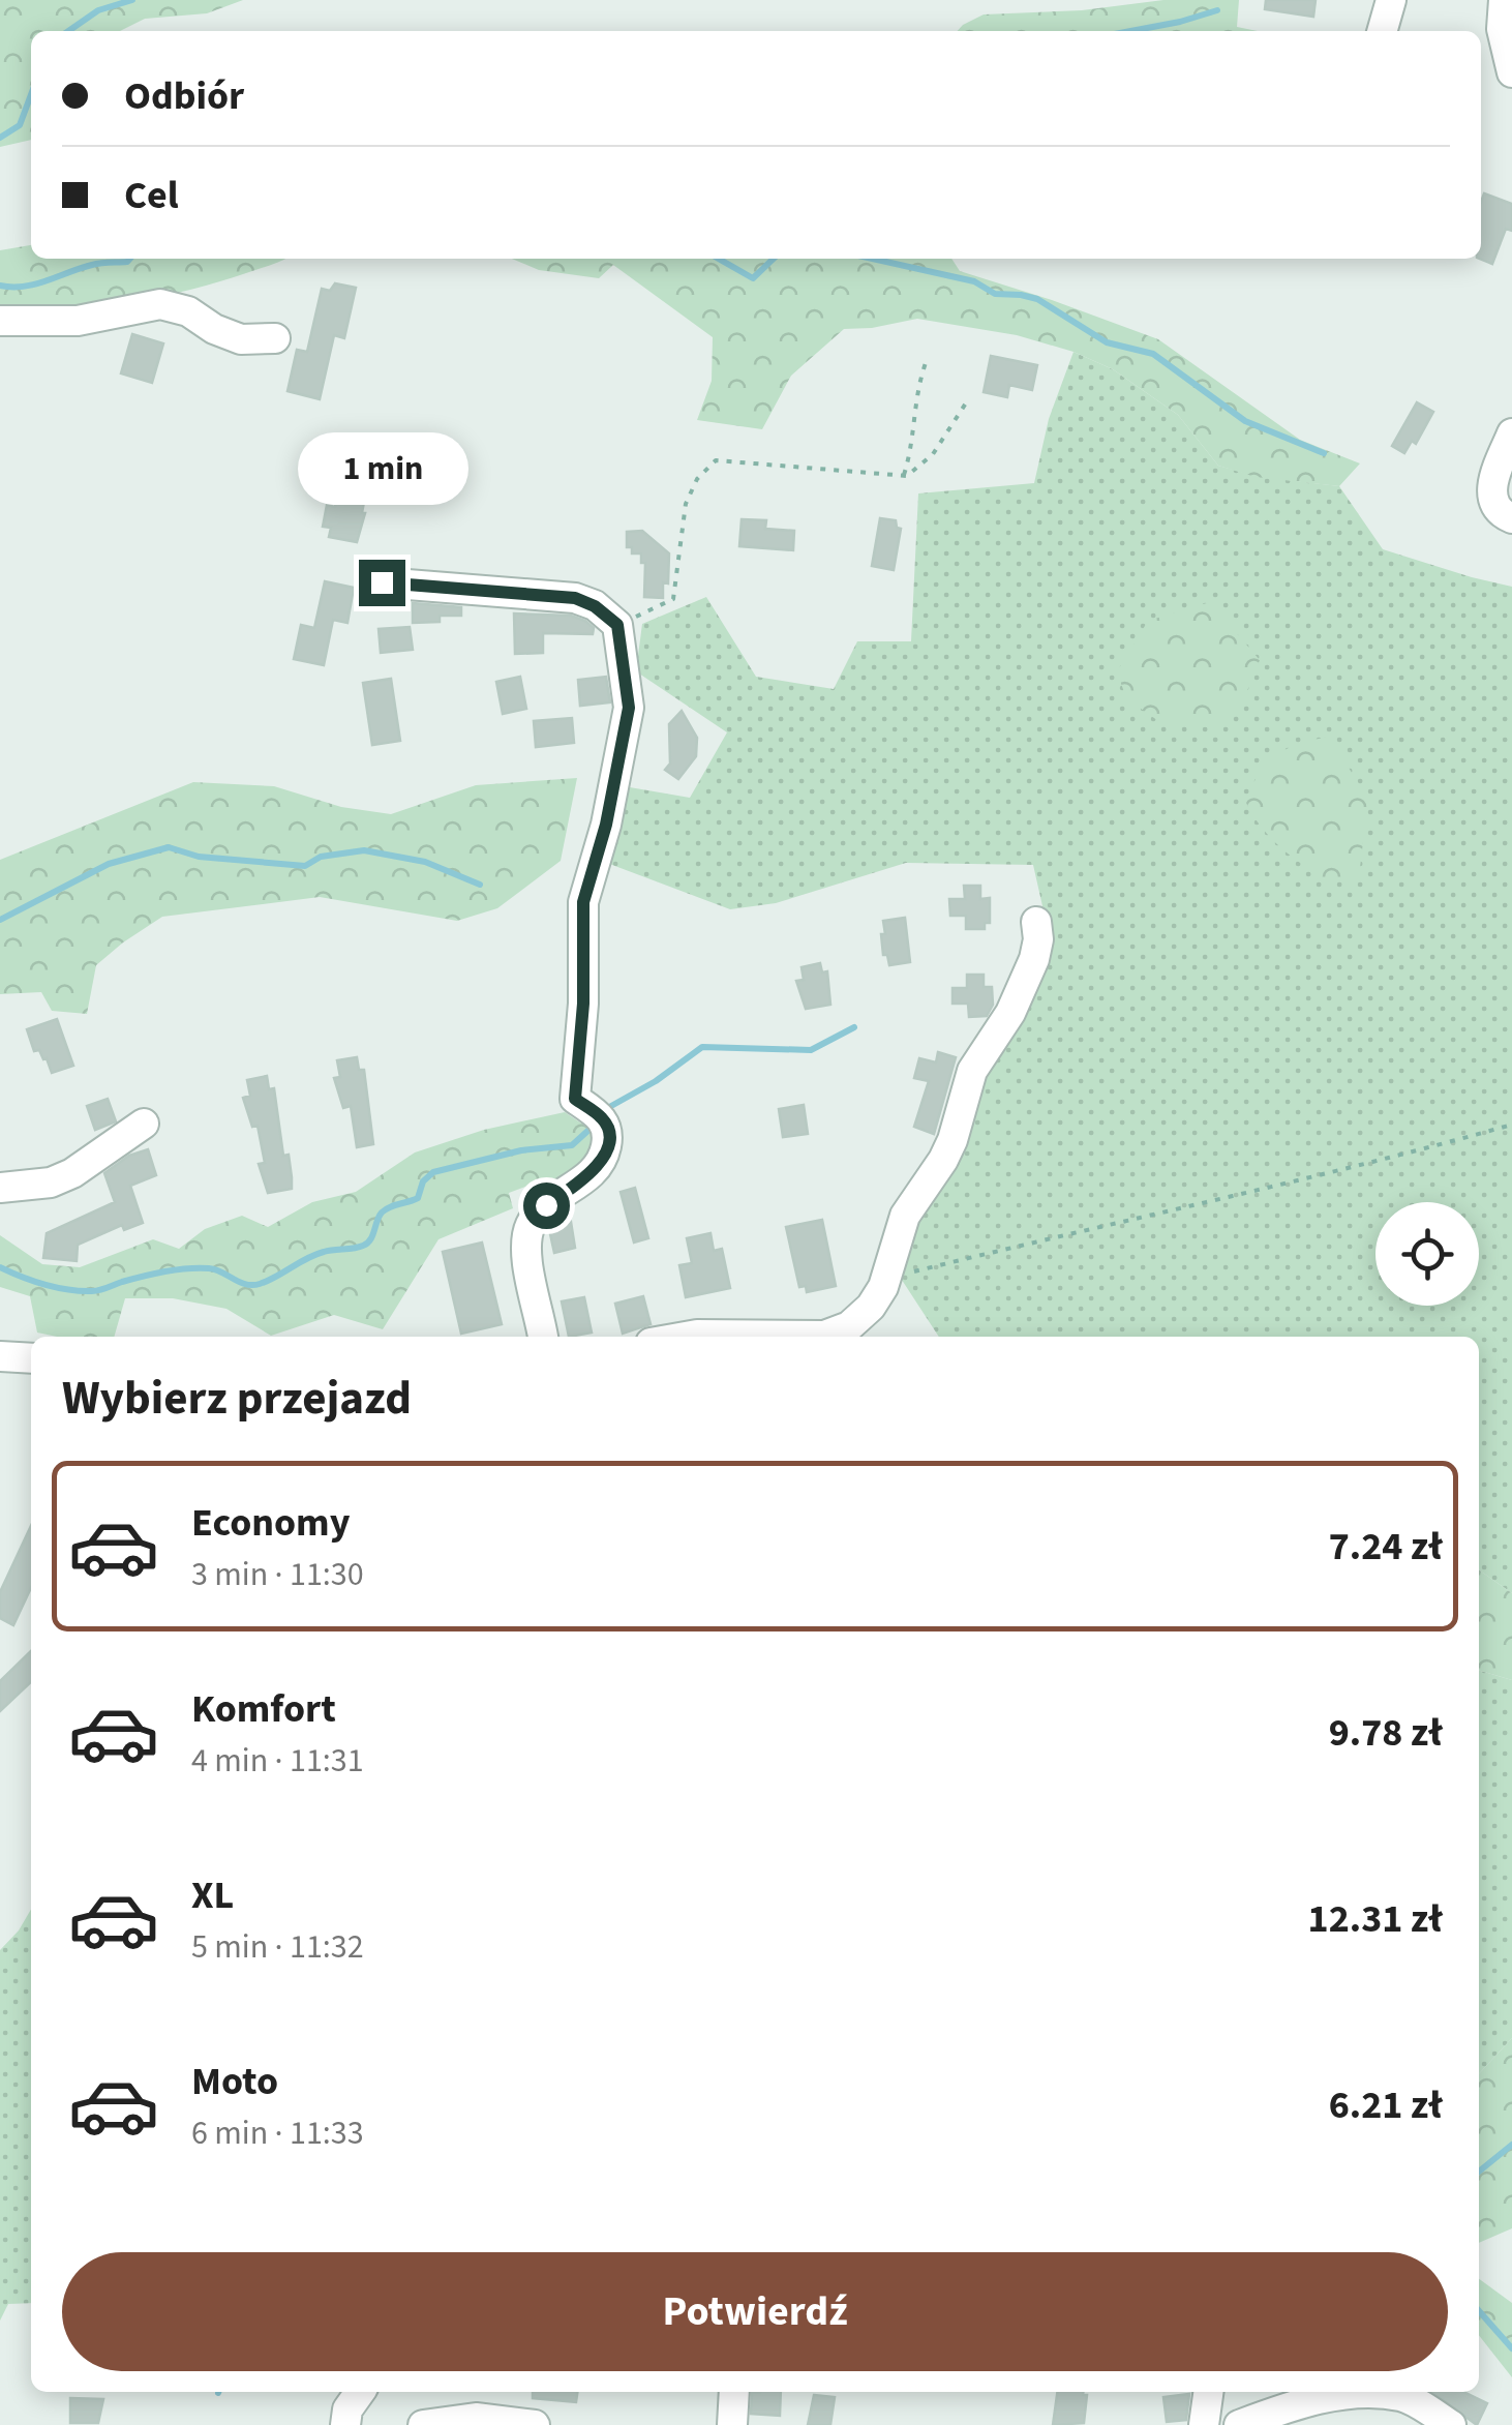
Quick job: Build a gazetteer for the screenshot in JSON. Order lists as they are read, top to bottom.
{
  "page": {
    "banner": ["Odbiór", "Cel"],
    "bubble": "1 min",
    "heading": "Wybierz przejazd",
    "list": [
      {
        "name": "Economy",
        "note": "3 min · 11:30",
        "value": "7.24 zł"
      },
      {
        "name": "Komfort",
        "note": "4 min · 11:31",
        "value": "9.78 zł"
      },
      {
        "name": "XL",
        "note": "5 min · 11:32",
        "value": "12.31 zł"
      },
      {
        "name": "Moto",
        "note": "6 min · 11:33",
        "value": "6.21 zł"
      }
    ],
    "buttons": "Potwierdź"
  }
}
